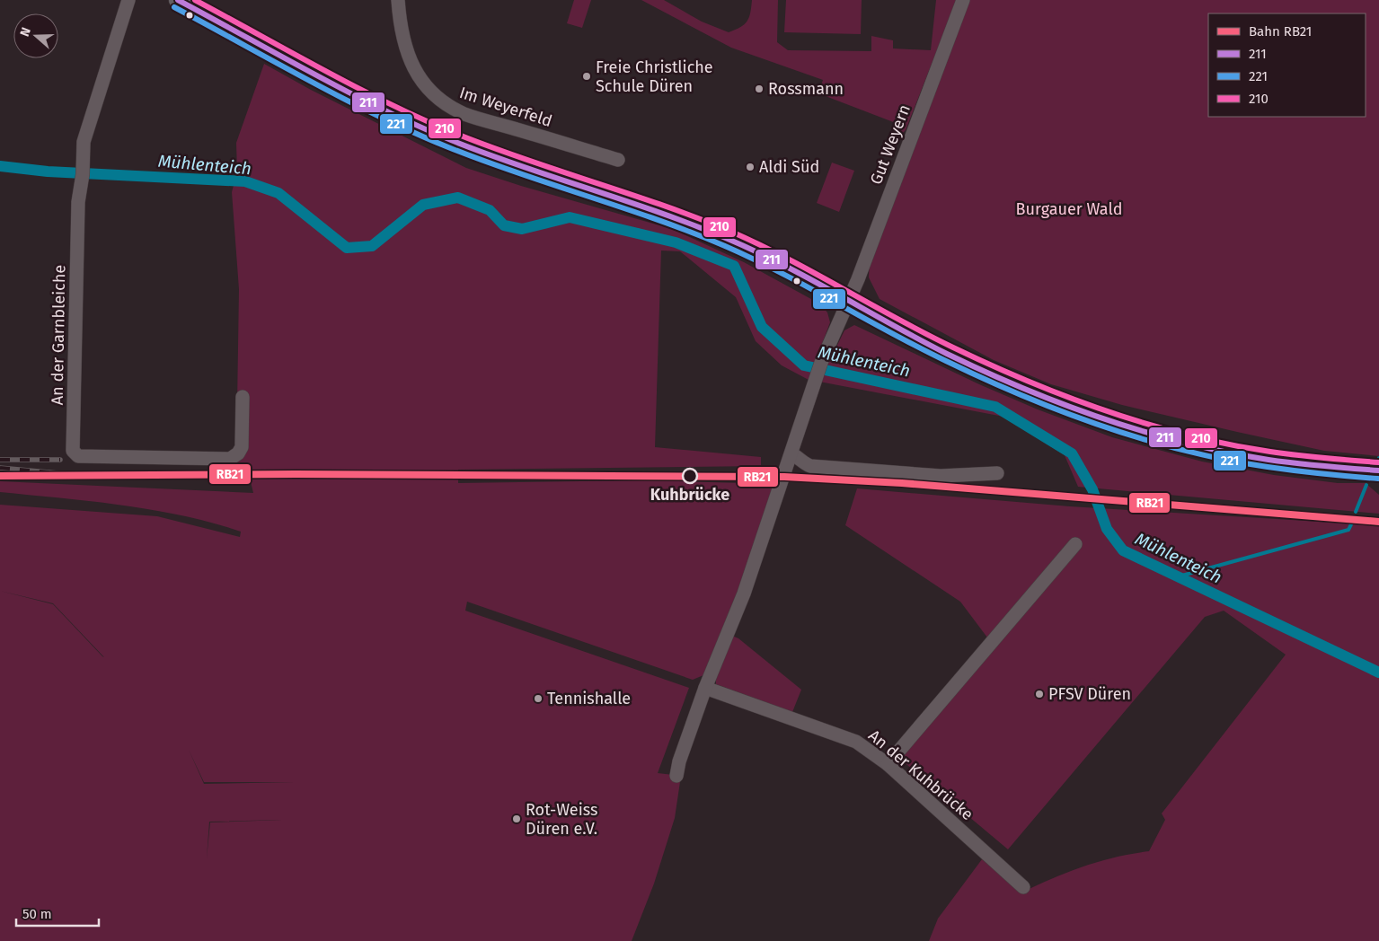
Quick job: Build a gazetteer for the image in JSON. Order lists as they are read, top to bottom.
{
  "streets": {
    "street": [
      "Im Weyerfeld",
      "Gut Weyern",
      "An der Garnbleiche",
      "An der Kuhbrücke"
    ]
  },
  "water": ["Mühlenteich"],
  "parks": ["Burgauer Wald"],
  "places": [
    "Freie Christliche Schule Düren",
    "Rossmann",
    "Aldi Süd",
    "Kuhbrücke",
    "PFSV Düren",
    "Tennishalle",
    "Rot-Weiss Düren e.V."
  ],
  "lines": [
    "transit line 211",
    "transit line 210",
    "transit line 221",
    "rail line RB21"
  ],
  "legend": [
    "Bahn RB21",
    "211",
    "221",
    "210"
  ],
  "scale_bar": "50 m",
  "north": "left"
}
